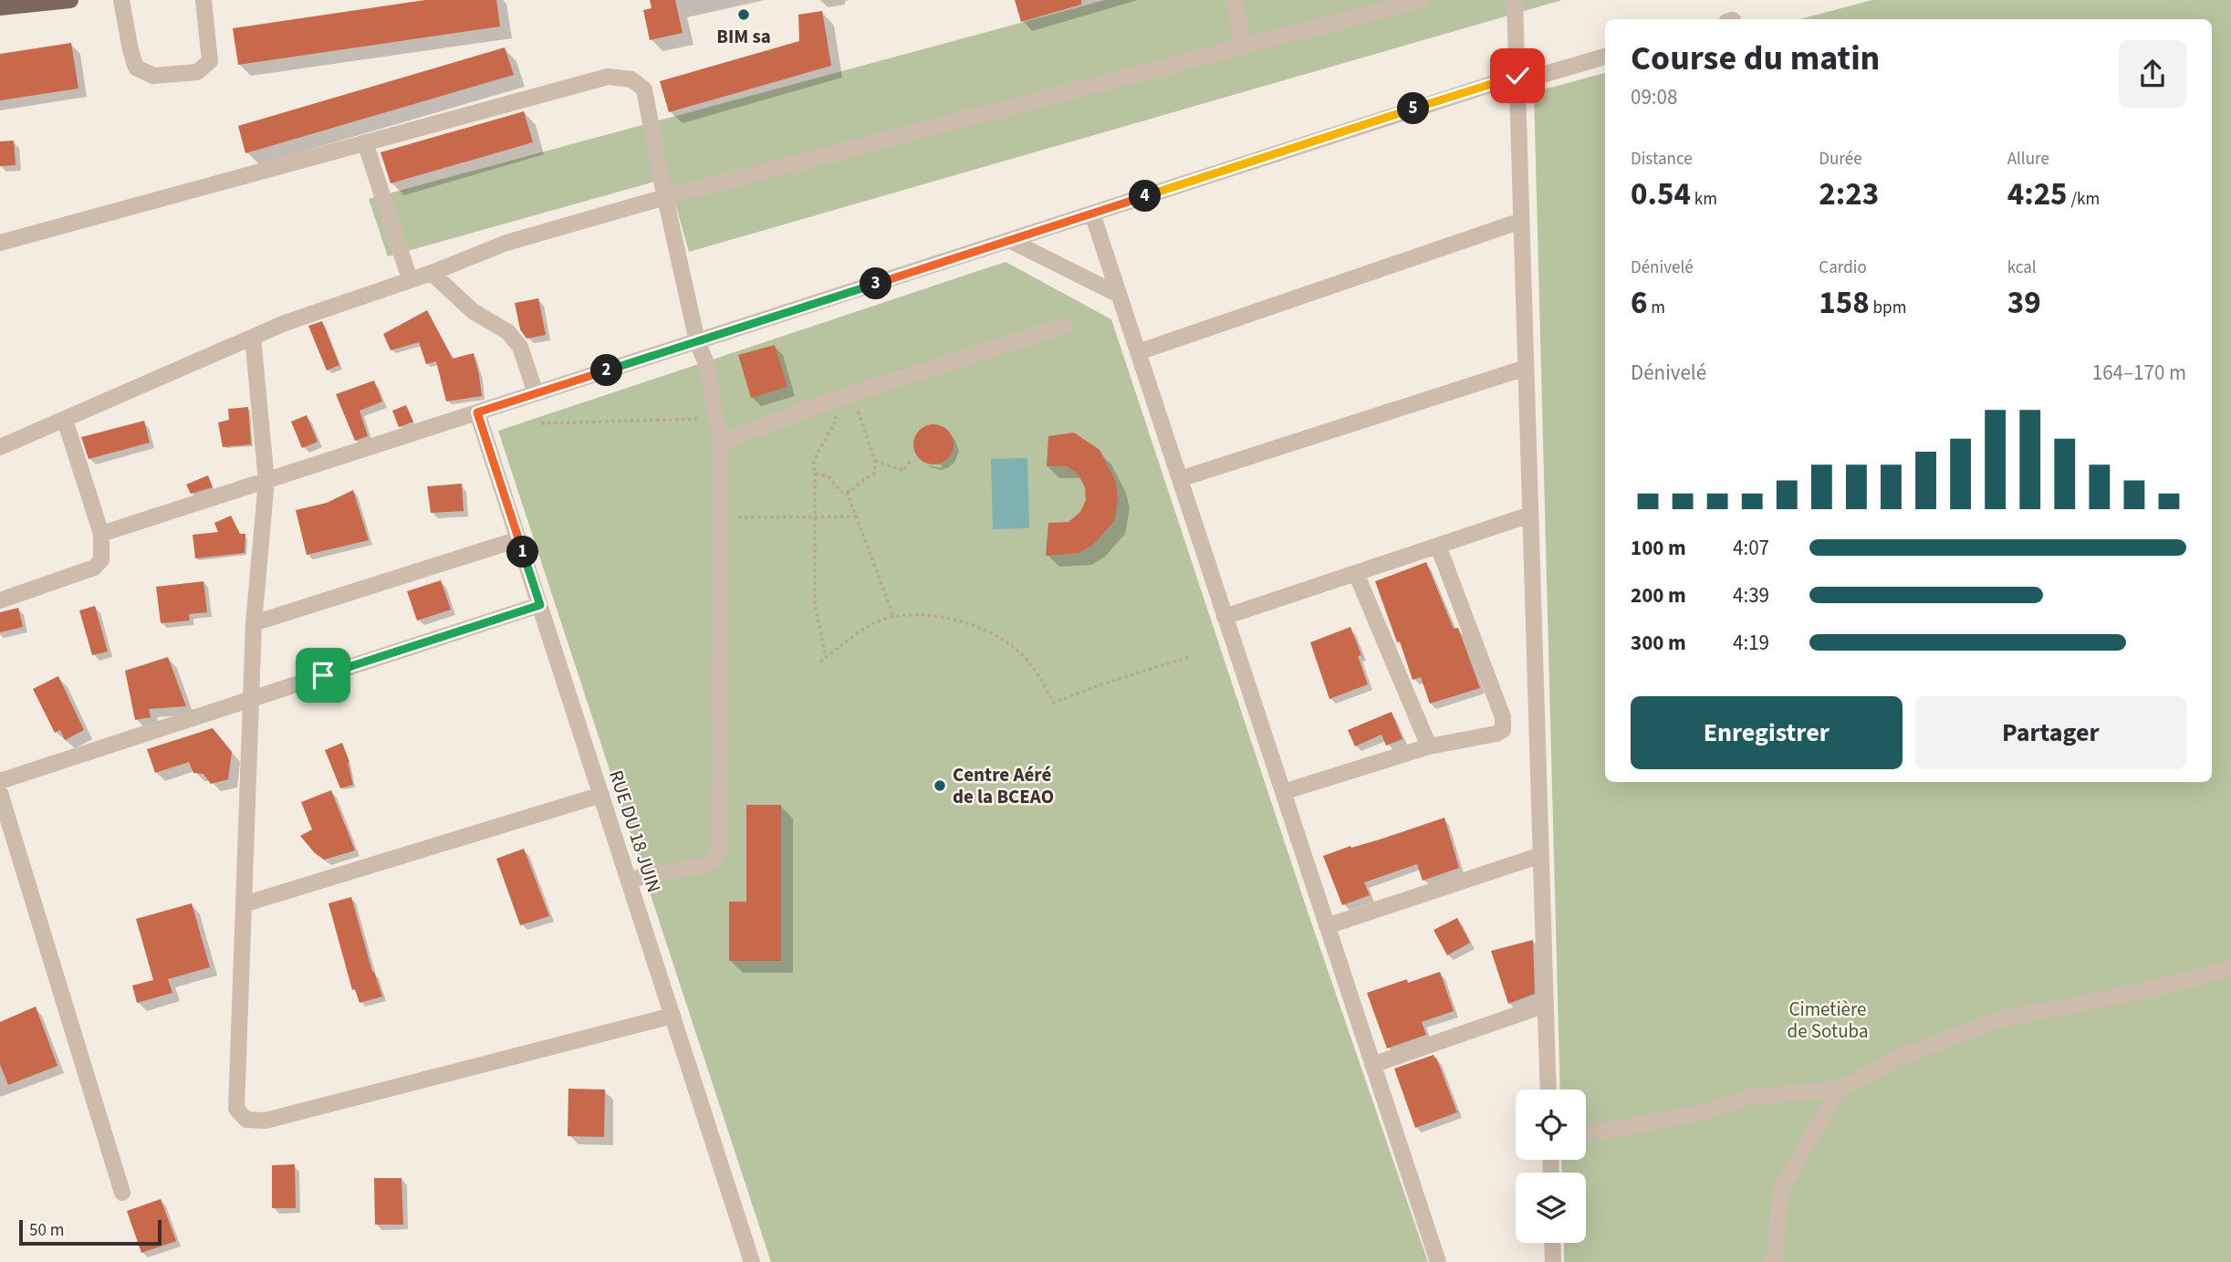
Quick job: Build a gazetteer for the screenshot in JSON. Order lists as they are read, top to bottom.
{
  "streets": {
    "street": ["RUE DU 18 JUIN"]
  },
  "parks": ["Cimetière de Sotuba"],
  "places": ["BIM sa", "Centre Aéré de la BCEAO"],
  "scale_bar": "50 m",
  "page": {
    "heading": ["Course du matin", "09:08"],
    "pins": [
      "5",
      "4",
      "3",
      "2",
      "1"
    ],
    "stats": [
      ["Distance", "0.54 km"],
      ["Durée", "2:23"],
      ["Allure", "4:25 /km"],
      ["Dénivelé", "6 m"],
      ["Cardio", "158 bpm"],
      ["kcal", "39"]
    ],
    "chart": ["Dénivelé", "164–170 m"],
    "list": [
      {
        "name": "100 m",
        "note": "4:07"
      },
      {
        "name": "200 m",
        "note": "4:39"
      },
      {
        "name": "300 m",
        "note": "4:19"
      }
    ],
    "buttons": ["Enregistrer", "Partager"],
    "scale": "50 m"
  }
}
